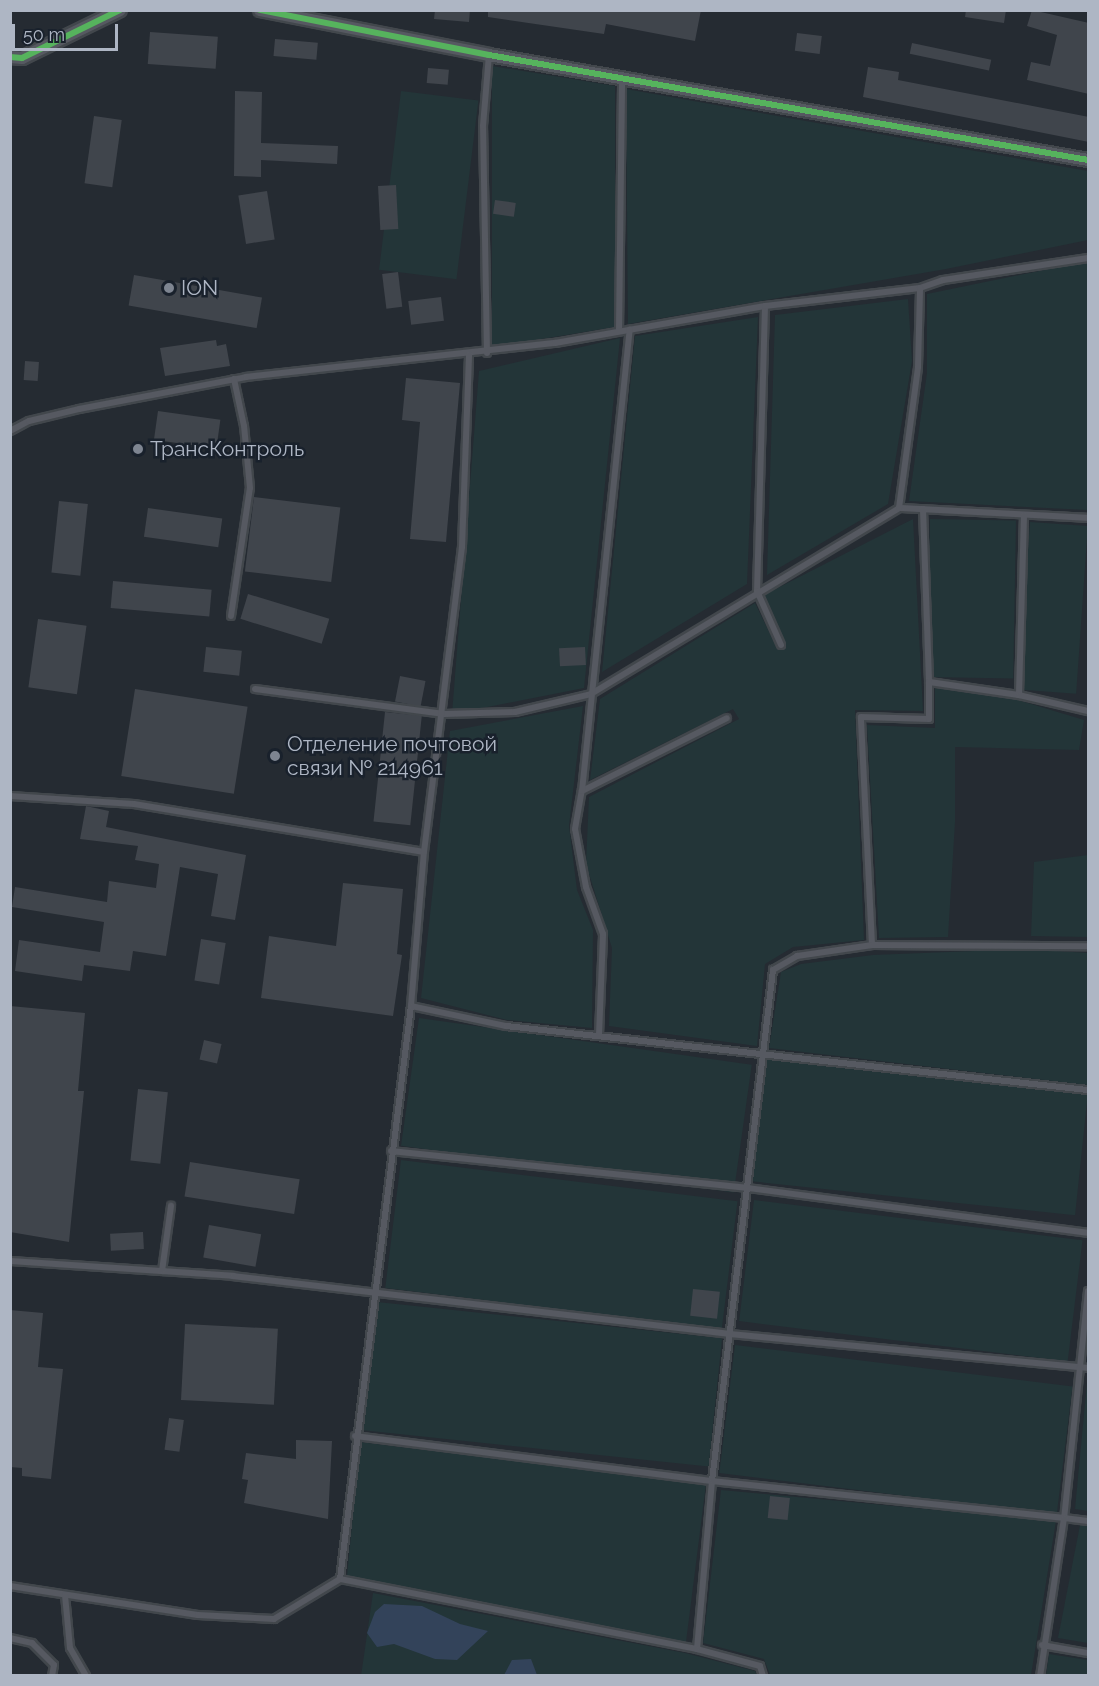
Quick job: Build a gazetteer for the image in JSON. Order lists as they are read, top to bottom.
{
  "places": ["ION", "ТрансКонтроль", "Отделение почтовой связи № 214961"],
  "scale_bar": "50 m"
}
